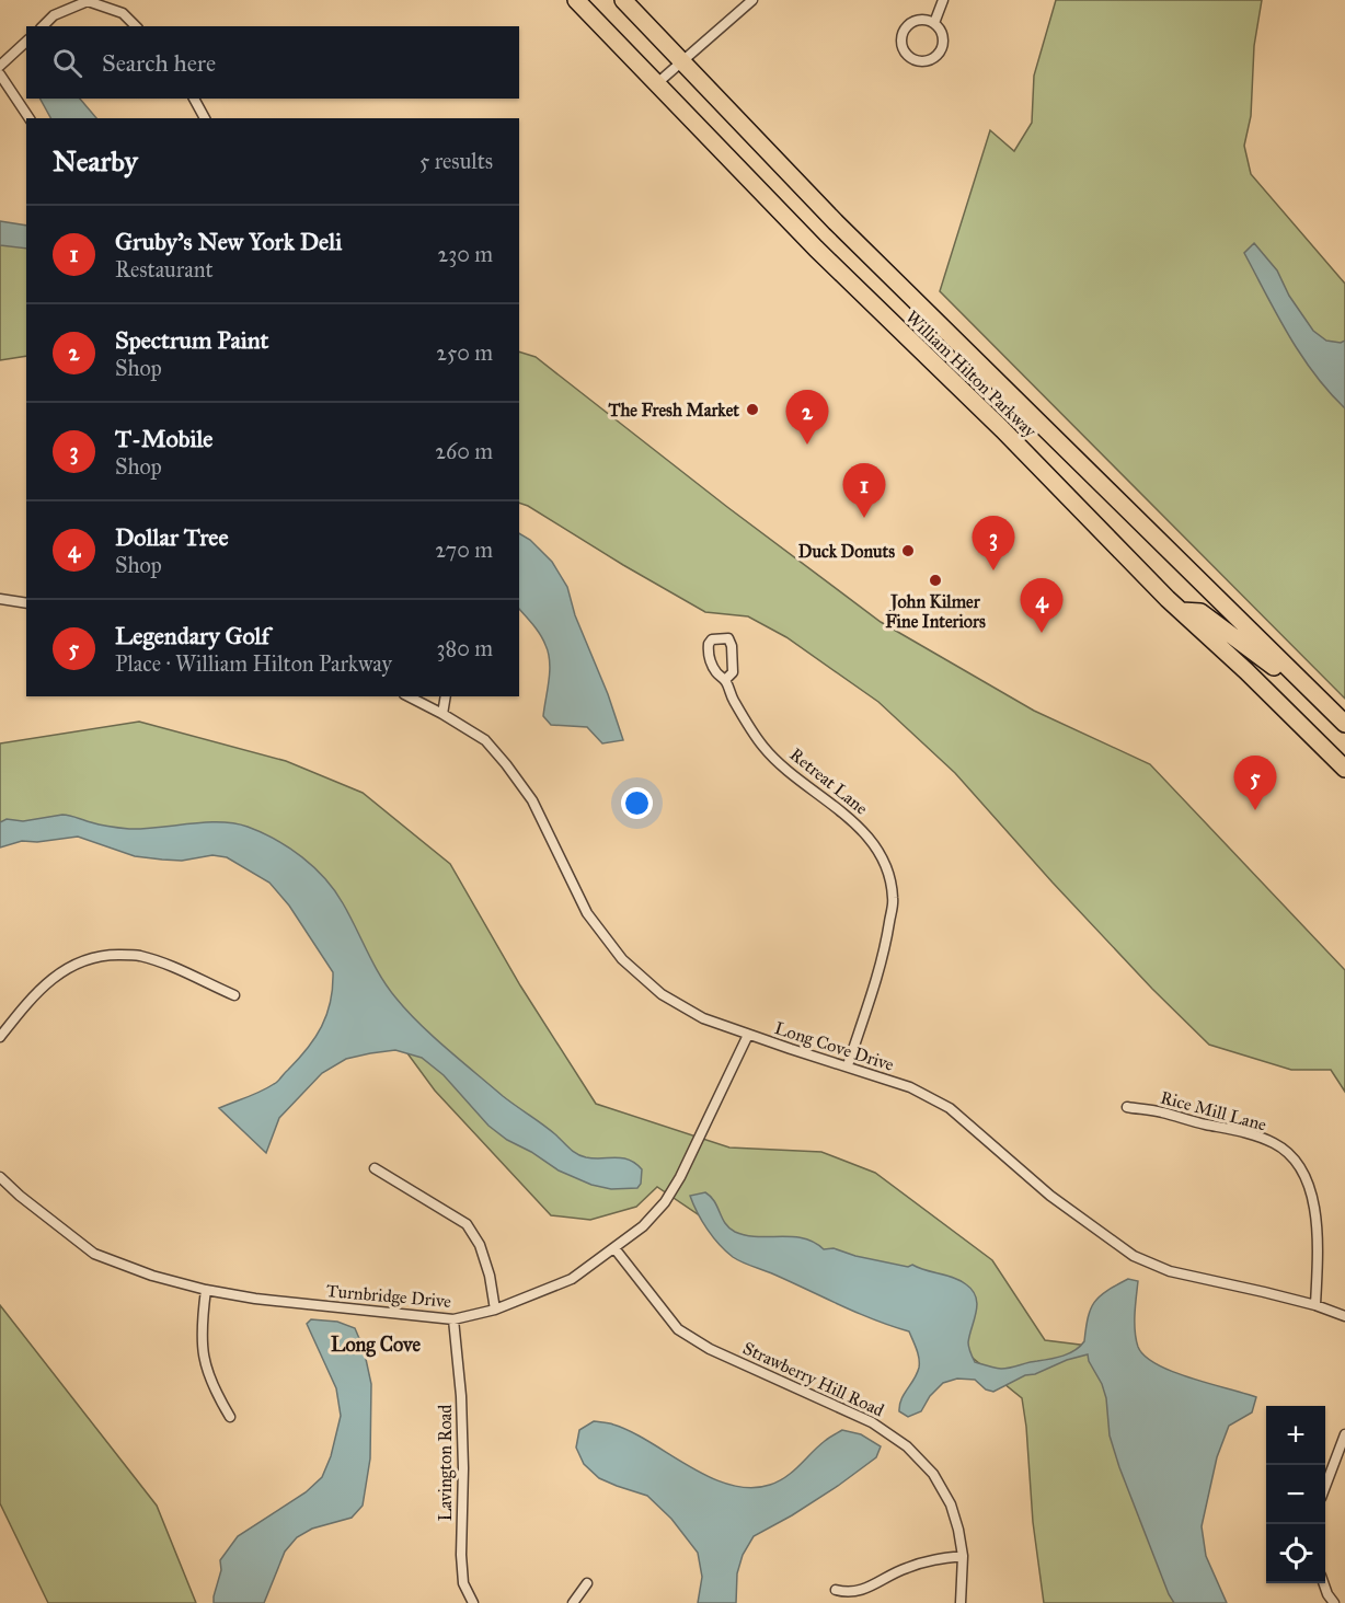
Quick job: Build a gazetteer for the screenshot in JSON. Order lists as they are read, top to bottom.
{
  "streets": {
    "highway": ["William Hilton Parkway"],
    "street": [
      "Retreat Lane",
      "Long Cove Drive",
      "Rice Mill Lane",
      "Turnbridge Drive",
      "Strawberry Hill Road",
      "Lavington Road"
    ]
  },
  "crossings": [
    ["Retreat Lane", "Long Cove Drive"],
    ["Long Cove Drive", "Rice Mill Lane"],
    ["Long Cove Drive", "Turnbridge Drive"],
    ["Turnbridge Drive", "Strawberry Hill Road"],
    ["Turnbridge Drive", "Lavington Road"]
  ],
  "districts": ["Long Cove"],
  "places": ["The Fresh Market", "Duck Donuts", "John Kilmer Fine Interiors"],
  "page": {
    "search": "Search here",
    "heading": ["Nearby", "5 results"],
    "list": [
      {
        "mark": "1",
        "name": "Gruby's New York Deli",
        "note": "Restaurant",
        "value": "230 m"
      },
      {
        "mark": "2",
        "name": "Spectrum Paint",
        "note": "Shop",
        "value": "250 m"
      },
      {
        "mark": "3",
        "name": "T-Mobile",
        "note": "Shop",
        "value": "260 m"
      },
      {
        "mark": "4",
        "name": "Dollar Tree",
        "note": "Shop",
        "value": "270 m"
      },
      {
        "mark": "5",
        "name": "Legendary Golf",
        "note": "Place · William Hilton Parkway",
        "value": "380 m"
      }
    ],
    "pins": [
      "2",
      "1",
      "3",
      "4",
      "5"
    ],
    "map_buttons": ["+", "−"]
  }
}
